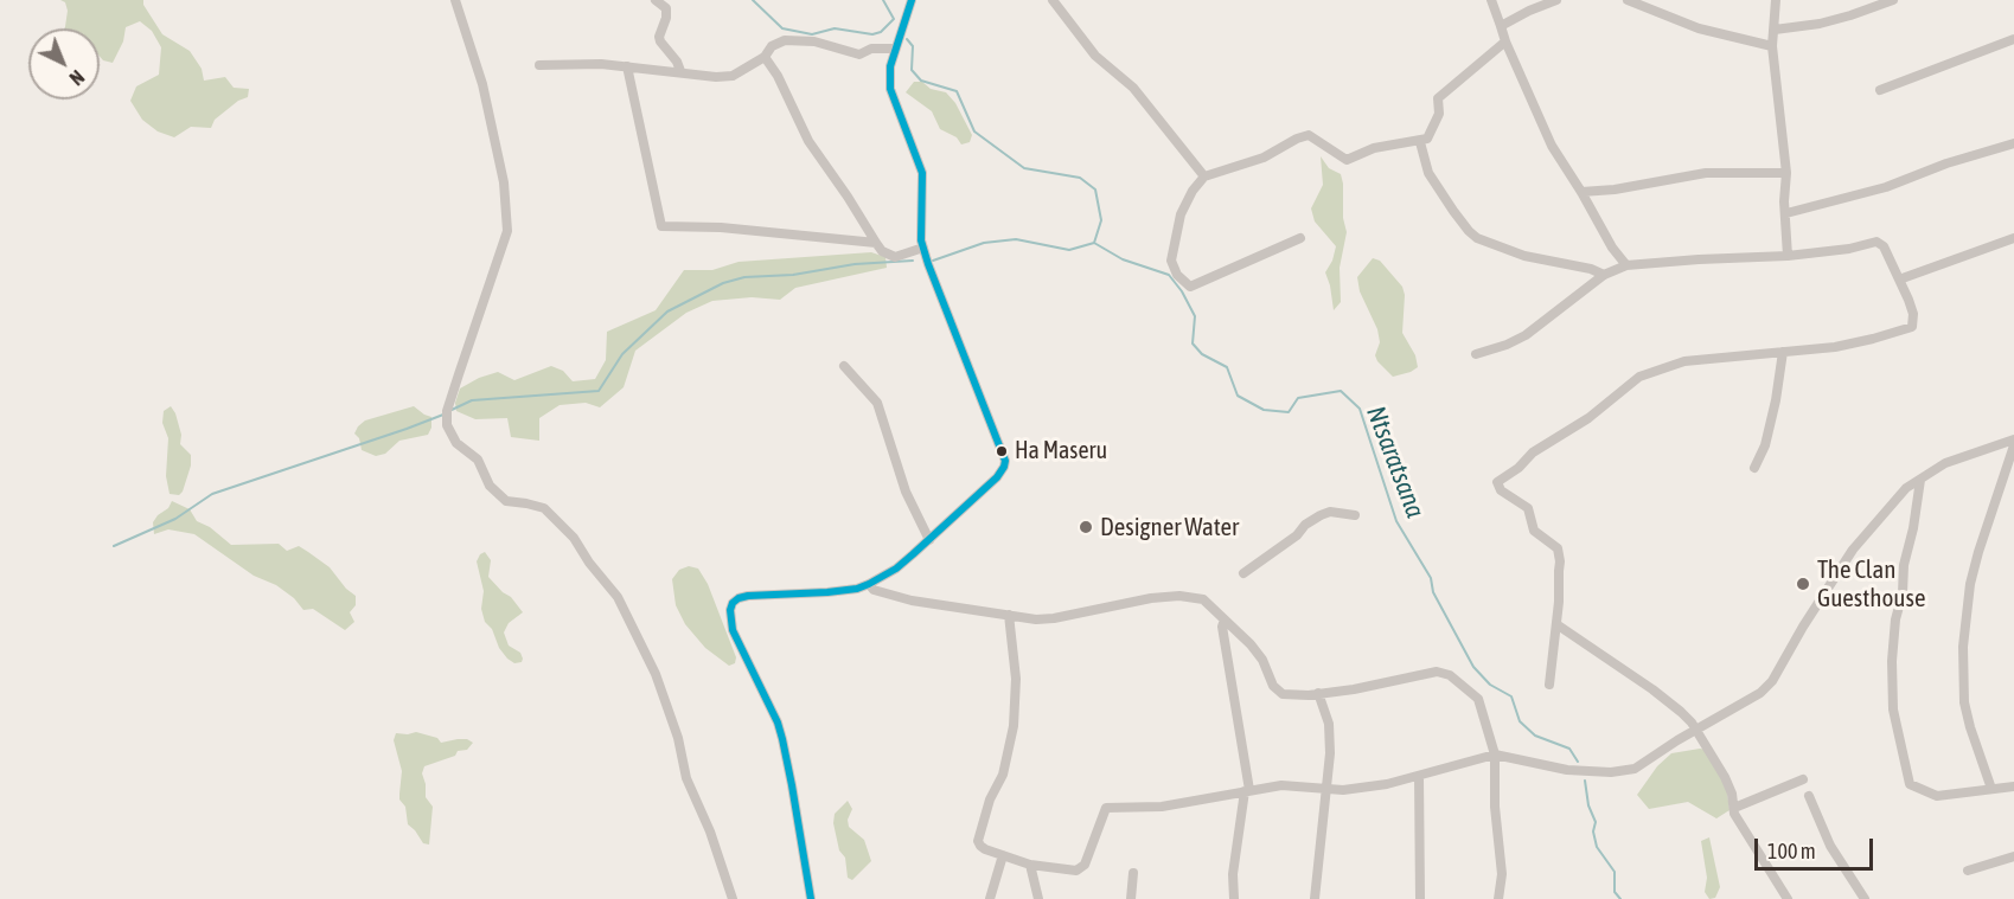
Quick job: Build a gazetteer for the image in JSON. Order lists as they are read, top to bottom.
{
  "water": ["Ntsaratsana"],
  "places": ["Ha Maseru", "Designer Water", "The Clan Guesthouse"],
  "scale_bar": "100 m",
  "north": "bottom right"
}
